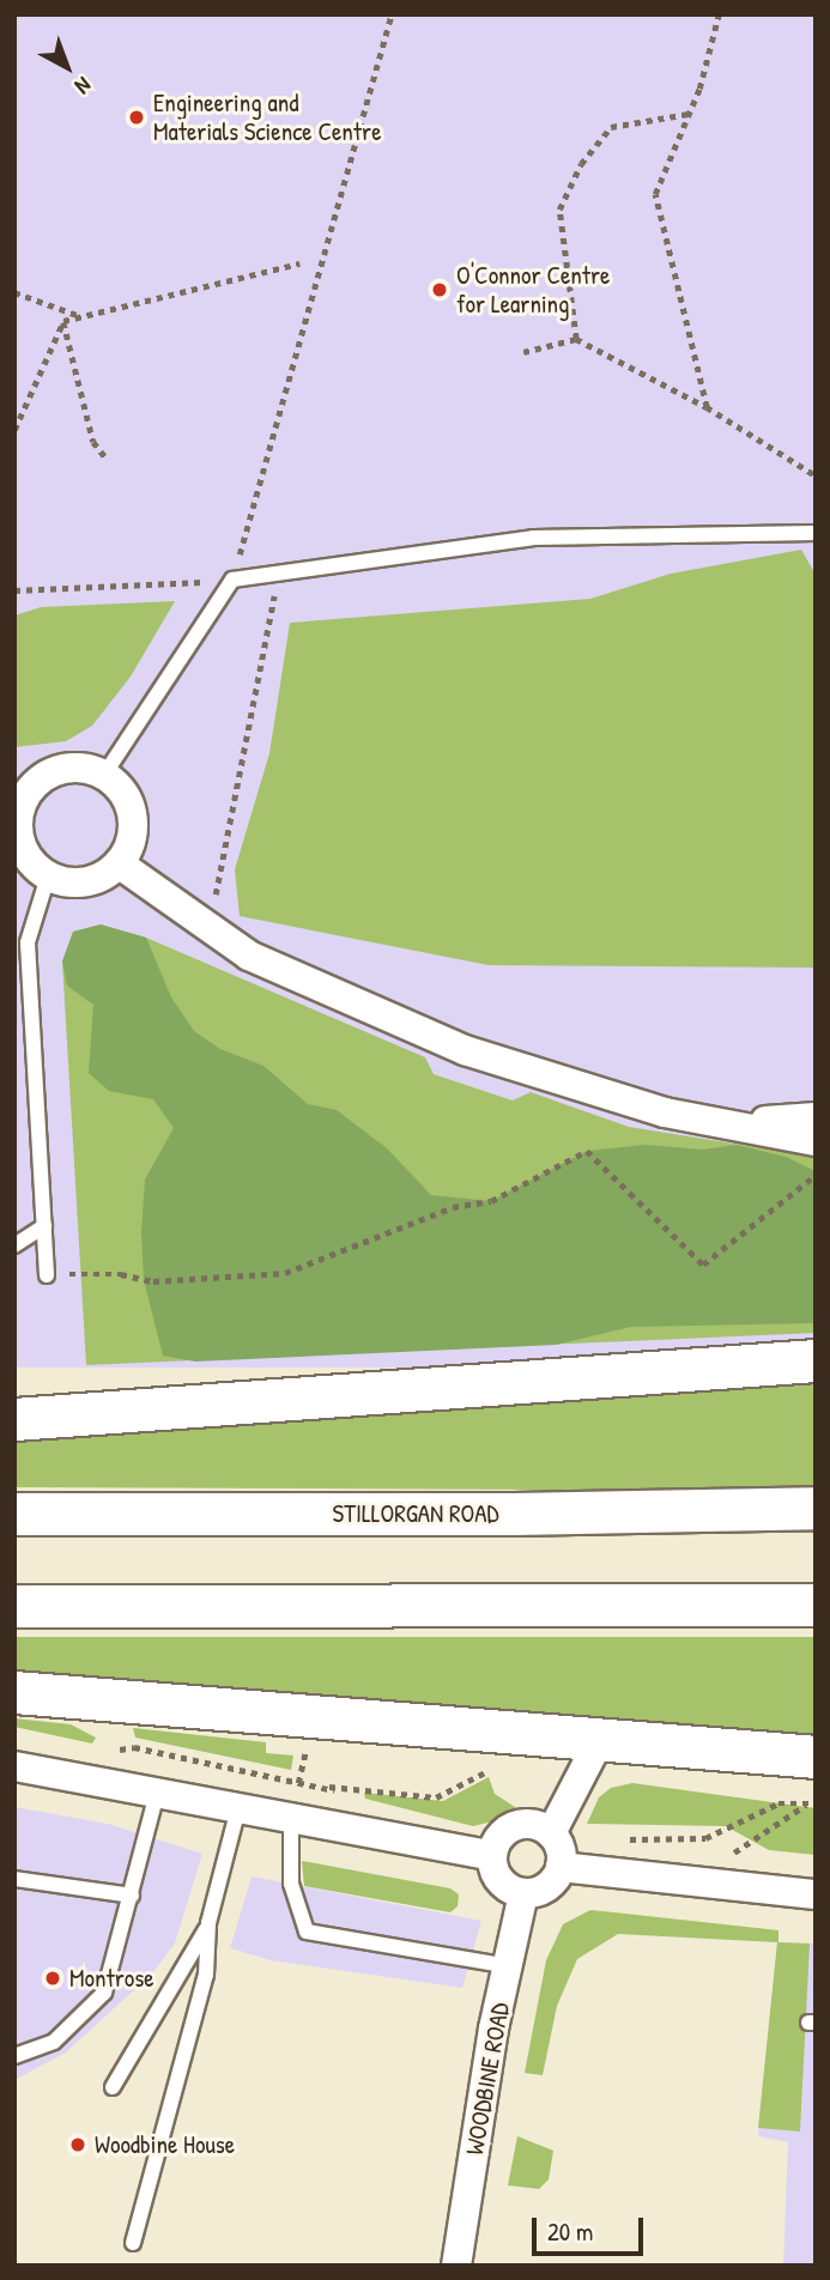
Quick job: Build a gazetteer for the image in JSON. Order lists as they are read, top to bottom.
{
  "streets": {
    "main road": ["STILLORGAN ROAD"],
    "street": ["WOODBINE ROAD"]
  },
  "places": [
    "Engineering and Materials Science Centre",
    "O'Connor Centre for Learning",
    "Montrose",
    "Woodbine House"
  ],
  "scale_bar": "20 m",
  "north": "bottom right"
}
